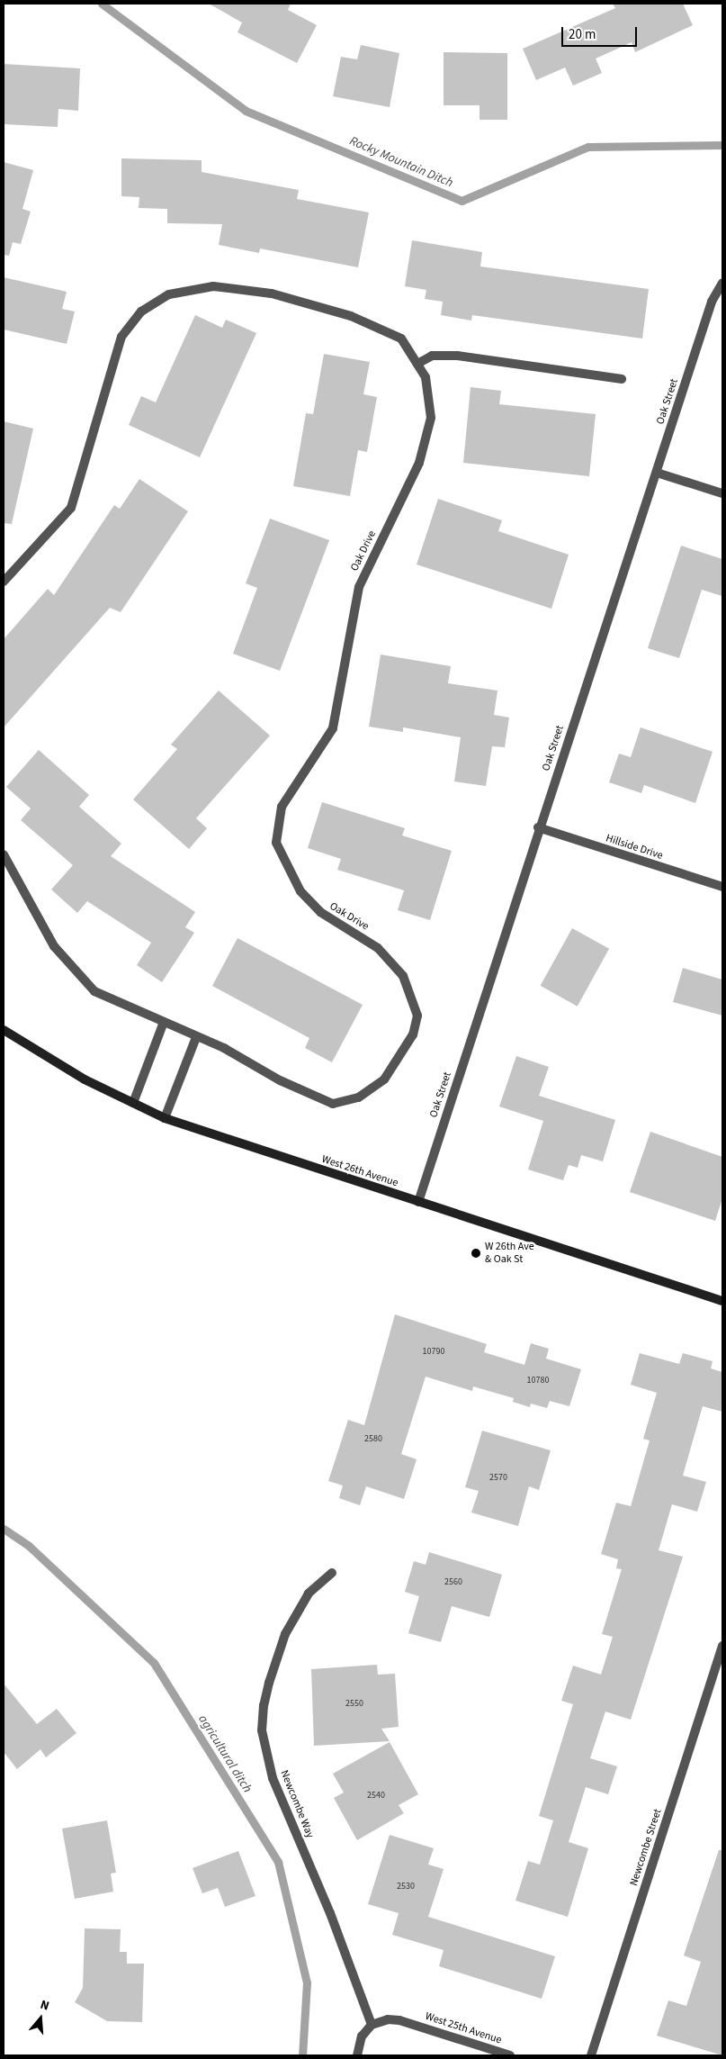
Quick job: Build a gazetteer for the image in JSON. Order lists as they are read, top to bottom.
{
  "streets": {
    "street": [
      "Oak Street",
      "Oak Drive",
      "Hillside Drive",
      "West 26th Avenue",
      "Newcombe Way",
      "Newcombe Street",
      "West 25th Avenue"
    ]
  },
  "crossings": [
    ["Oak Street", "Hillside Drive"],
    ["Oak Street", "West 26th Avenue"],
    ["Newcombe Way", "West 25th Avenue"]
  ],
  "water": ["Rocky Mountain Ditch", "agricultural ditch"],
  "places": ["W 26th Ave & Oak St"],
  "house_numbers": [
    "10790",
    "10780",
    "2580",
    "2570",
    "2560",
    "2550",
    "2540",
    "2530"
  ],
  "scale_bar": "20 m",
  "north": "top"
}
